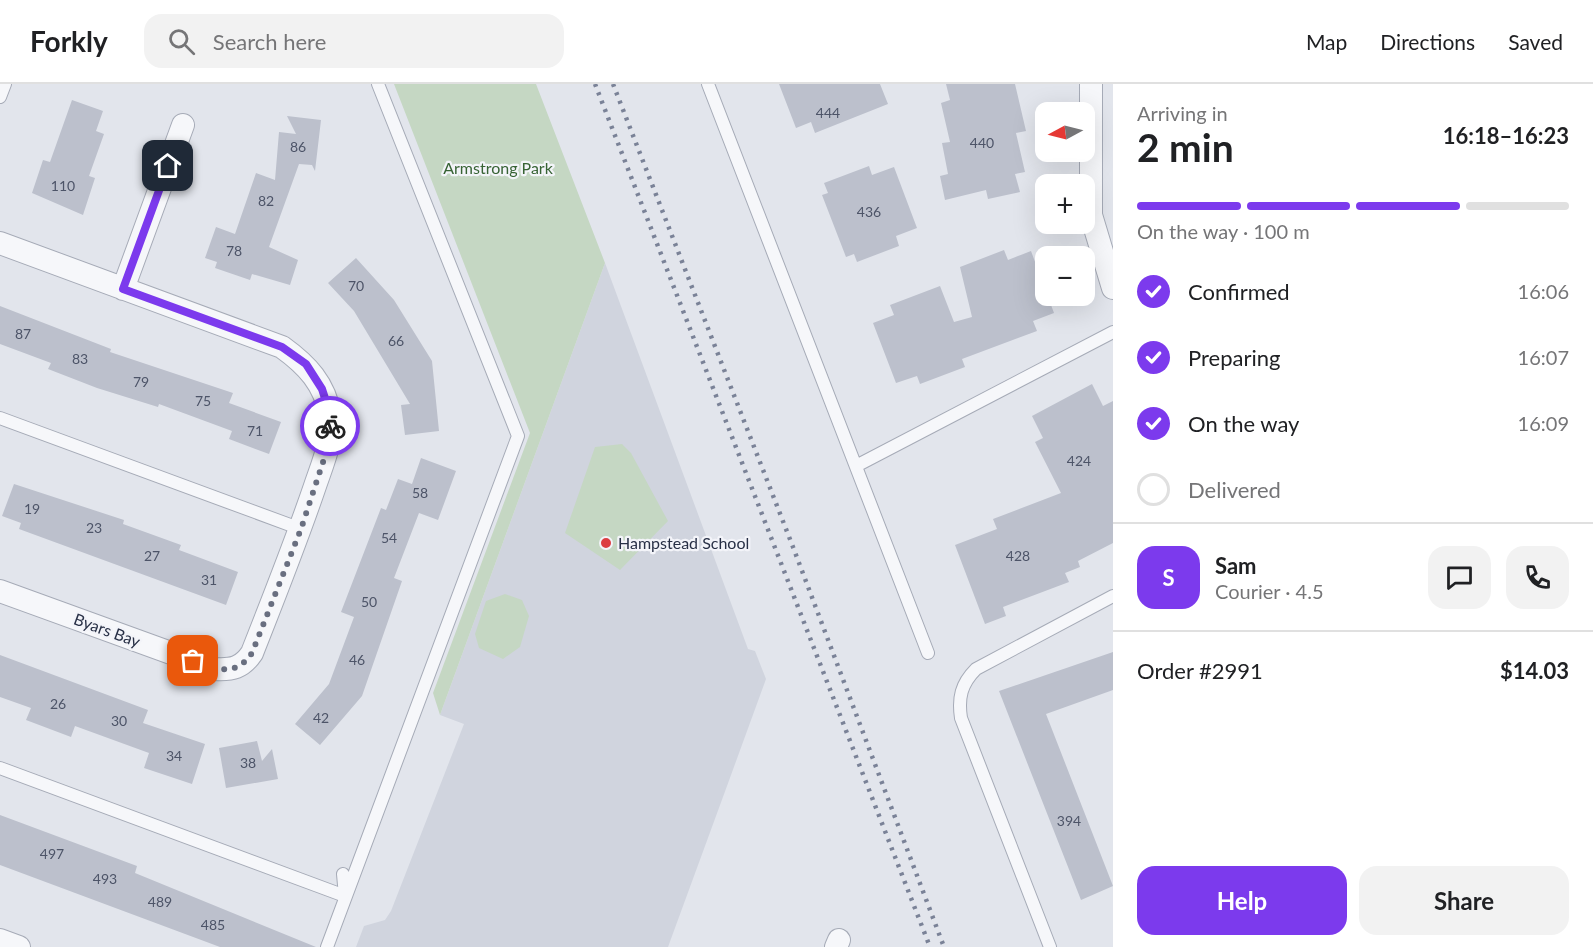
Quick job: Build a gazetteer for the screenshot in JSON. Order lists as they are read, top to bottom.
{
  "streets": {
    "street": ["Byars Bay"]
  },
  "parks": ["Armstrong Park"],
  "places": ["Hampstead School"],
  "house_numbers": [
    "444",
    "440",
    "86",
    "110",
    "82",
    "436",
    "78",
    "70",
    "87",
    "66",
    "83",
    "79",
    "75",
    "71",
    "424",
    "58",
    "19",
    "23",
    "54",
    "27",
    "428",
    "31",
    "50",
    "46",
    "26",
    "42",
    "30",
    "34",
    "38",
    "394",
    "497",
    "493",
    "489",
    "485"
  ],
  "north": "left",
  "page": {
    "header": "Forkly",
    "search": "Search here",
    "nav": ["Map", "Directions", "Saved"],
    "heading": ["2 min", "Arriving in", "16:18–16:23"],
    "panel": [
      "Sam",
      "Courier · 4.5",
      "Order #2991",
      "$14.03"
    ],
    "map_buttons": ["+", "−"],
    "bar": "On the way · 100 m",
    "list": [
      ["Confirmed", "16:06"],
      ["Preparing", "16:07"],
      ["On the way", "16:09"],
      "Delivered"
    ],
    "round": "S",
    "buttons": ["Help", "Share"]
  }
}
